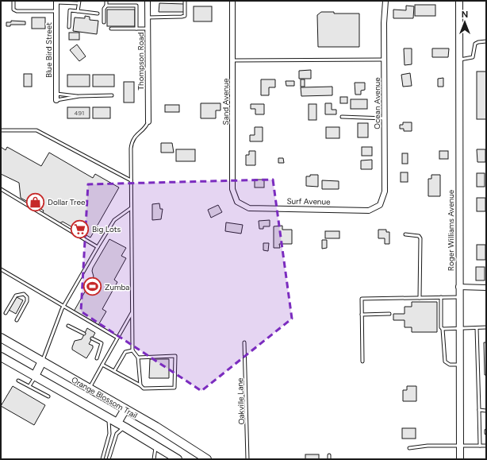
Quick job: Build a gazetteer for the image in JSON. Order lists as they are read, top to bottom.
{
  "streets": {
    "main road": ["Orange Blossom Trail"],
    "street": [
      "Blue Bird Street",
      "Thompson Road",
      "Sand Avenue",
      "Ocean Avenue",
      "Surf Avenue",
      "Roger Williams Avenue"
    ],
    "lane": ["Oakville Lane"]
  },
  "crossings": [
    ["Sand Avenue", "Surf Avenue"],
    ["Ocean Avenue", "Surf Avenue"]
  ],
  "places": {
    "shop": ["Dollar Tree"],
    "supermarket": ["Big Lots"],
    "sports": ["Zumba"]
  },
  "house_numbers": ["491"],
  "north": "top"
}
